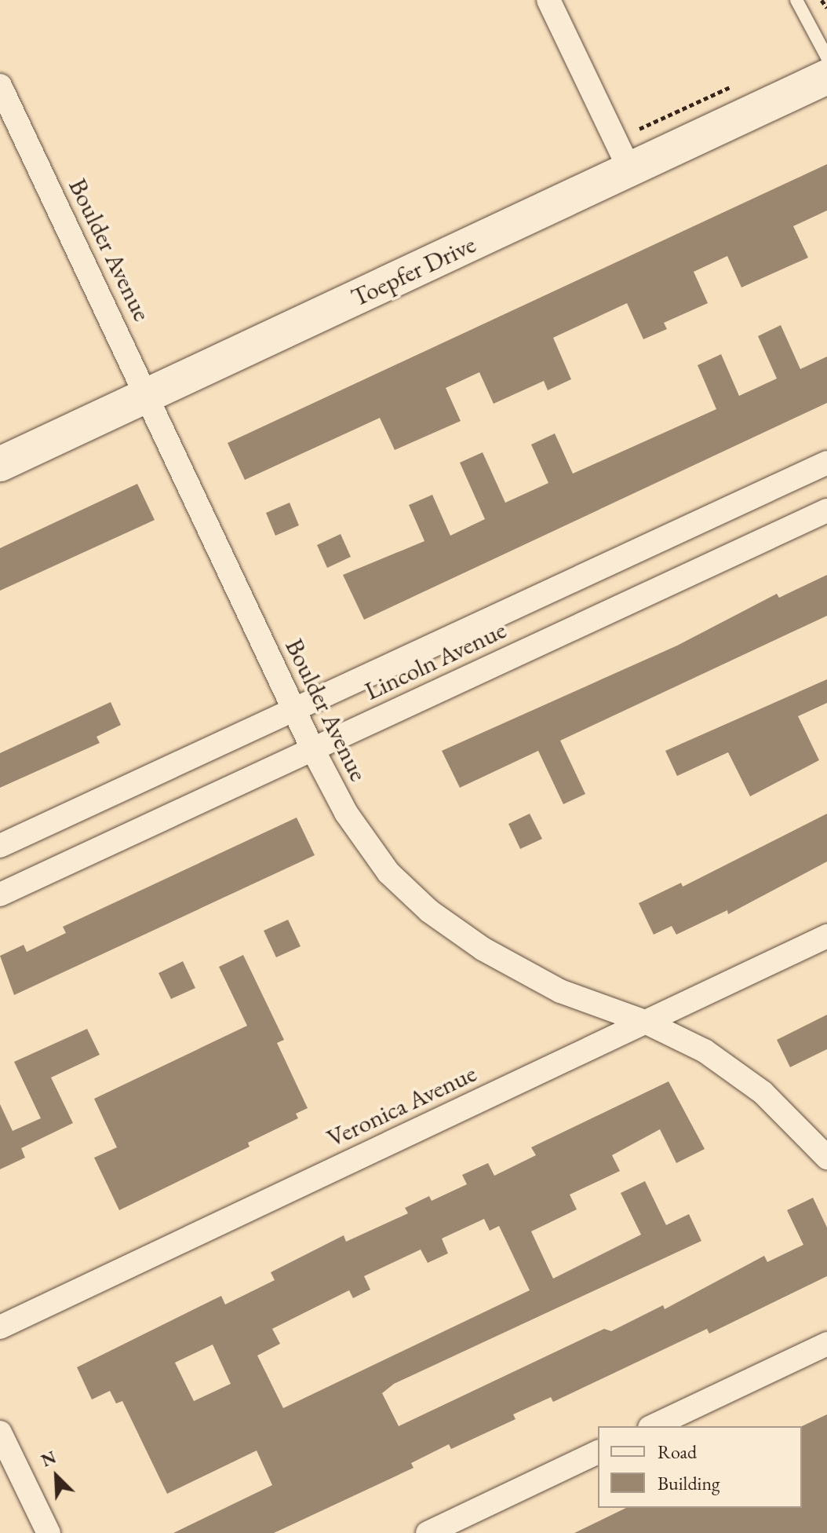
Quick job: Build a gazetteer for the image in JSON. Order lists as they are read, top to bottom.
{
  "streets": {
    "street": [
      "Boulder Avenue",
      "Toepfer Drive",
      "Lincoln Avenue",
      "Veronica Avenue"
    ]
  },
  "crossings": [
    ["Boulder Avenue", "Toepfer Drive"],
    ["Boulder Avenue", "Lincoln Avenue"],
    ["Boulder Avenue", "Veronica Avenue"]
  ],
  "legend": ["Road", "Building"],
  "north": "top left"
}
